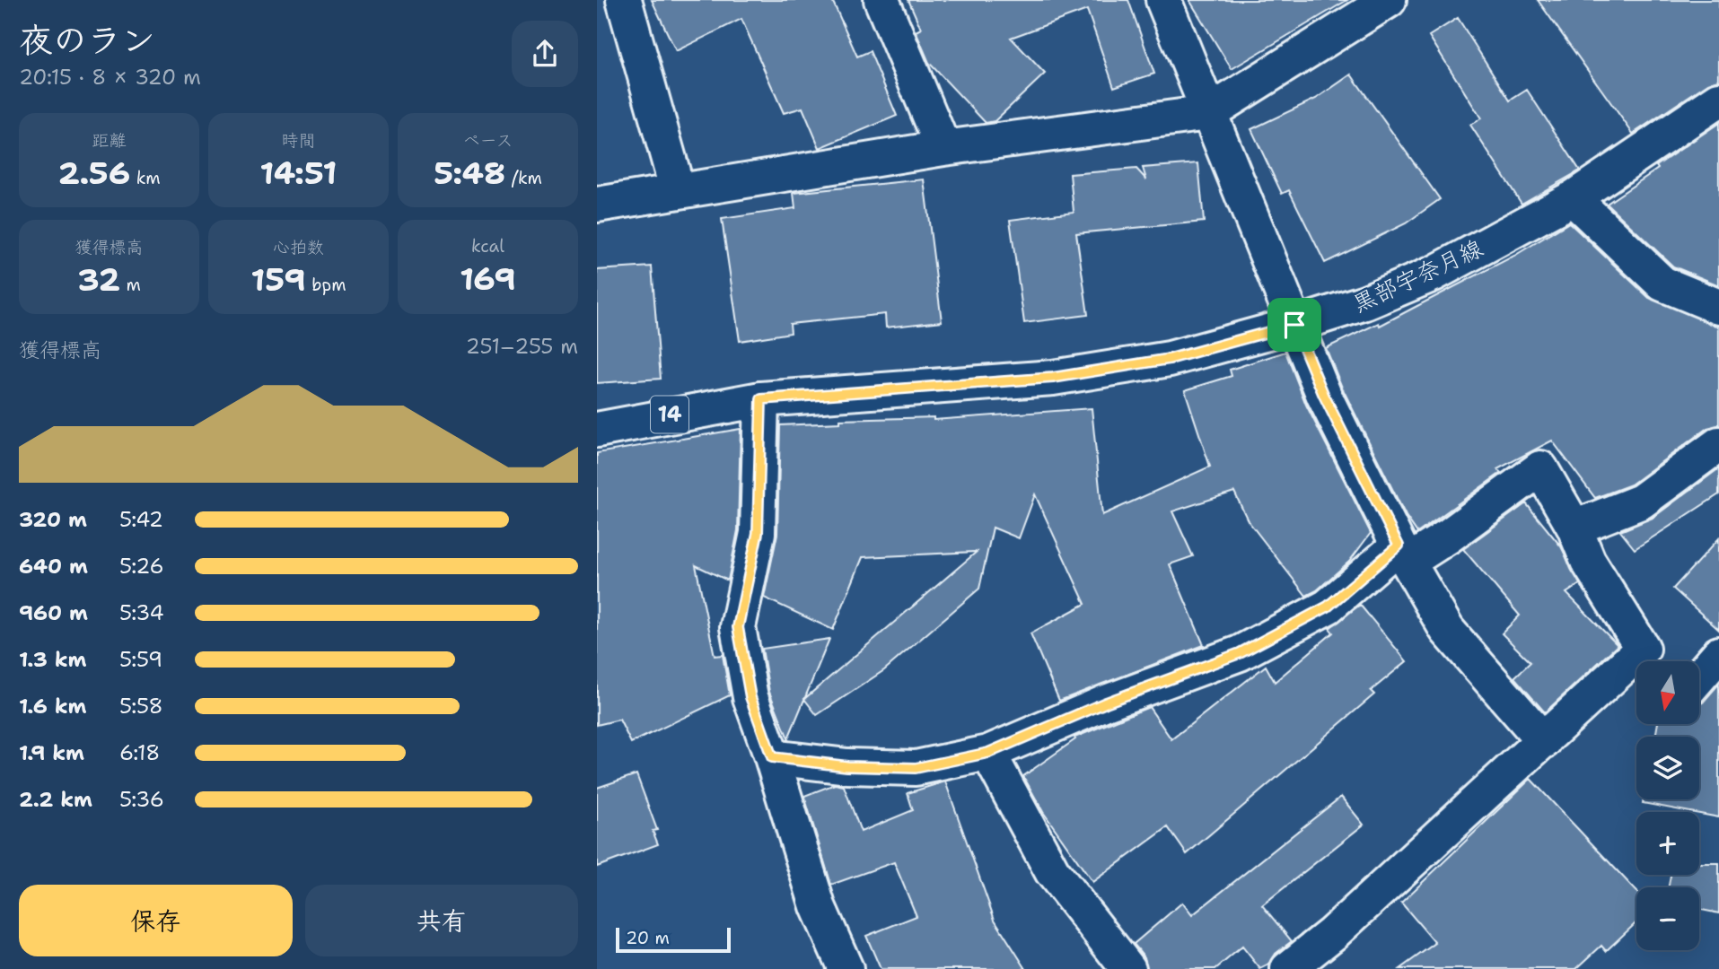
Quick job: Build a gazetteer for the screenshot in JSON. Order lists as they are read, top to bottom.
{
  "streets": {
    "street": ["黒部宇奈月線", "14"]
  },
  "scale_bar": "20 m",
  "north": "bottom",
  "page": {
    "heading": ["夜のラン", "20:15 · 8 × 320 m"],
    "stats": [
      ["距離", "2.56 km"],
      ["時間", "14:51"],
      ["ペース", "5:48 /km"],
      ["獲得標高", "32 m"],
      ["心拍数", "159 bpm"],
      ["kcal", "169"]
    ],
    "chart": ["獲得標高", "251–255 m"],
    "list": [
      {
        "name": "320 m",
        "note": "5:42"
      },
      {
        "name": "640 m",
        "note": "5:26"
      },
      {
        "name": "960 m",
        "note": "5:34"
      },
      {
        "name": "1.3 km",
        "note": "5:59"
      },
      {
        "name": "1.6 km",
        "note": "5:58"
      },
      {
        "name": "1.9 km",
        "note": "6:18"
      },
      {
        "name": "2.2 km",
        "note": "5:36"
      }
    ],
    "map_buttons": ["+", "−"],
    "buttons": ["保存", "共有"],
    "scale": "20 m"
  }
}
